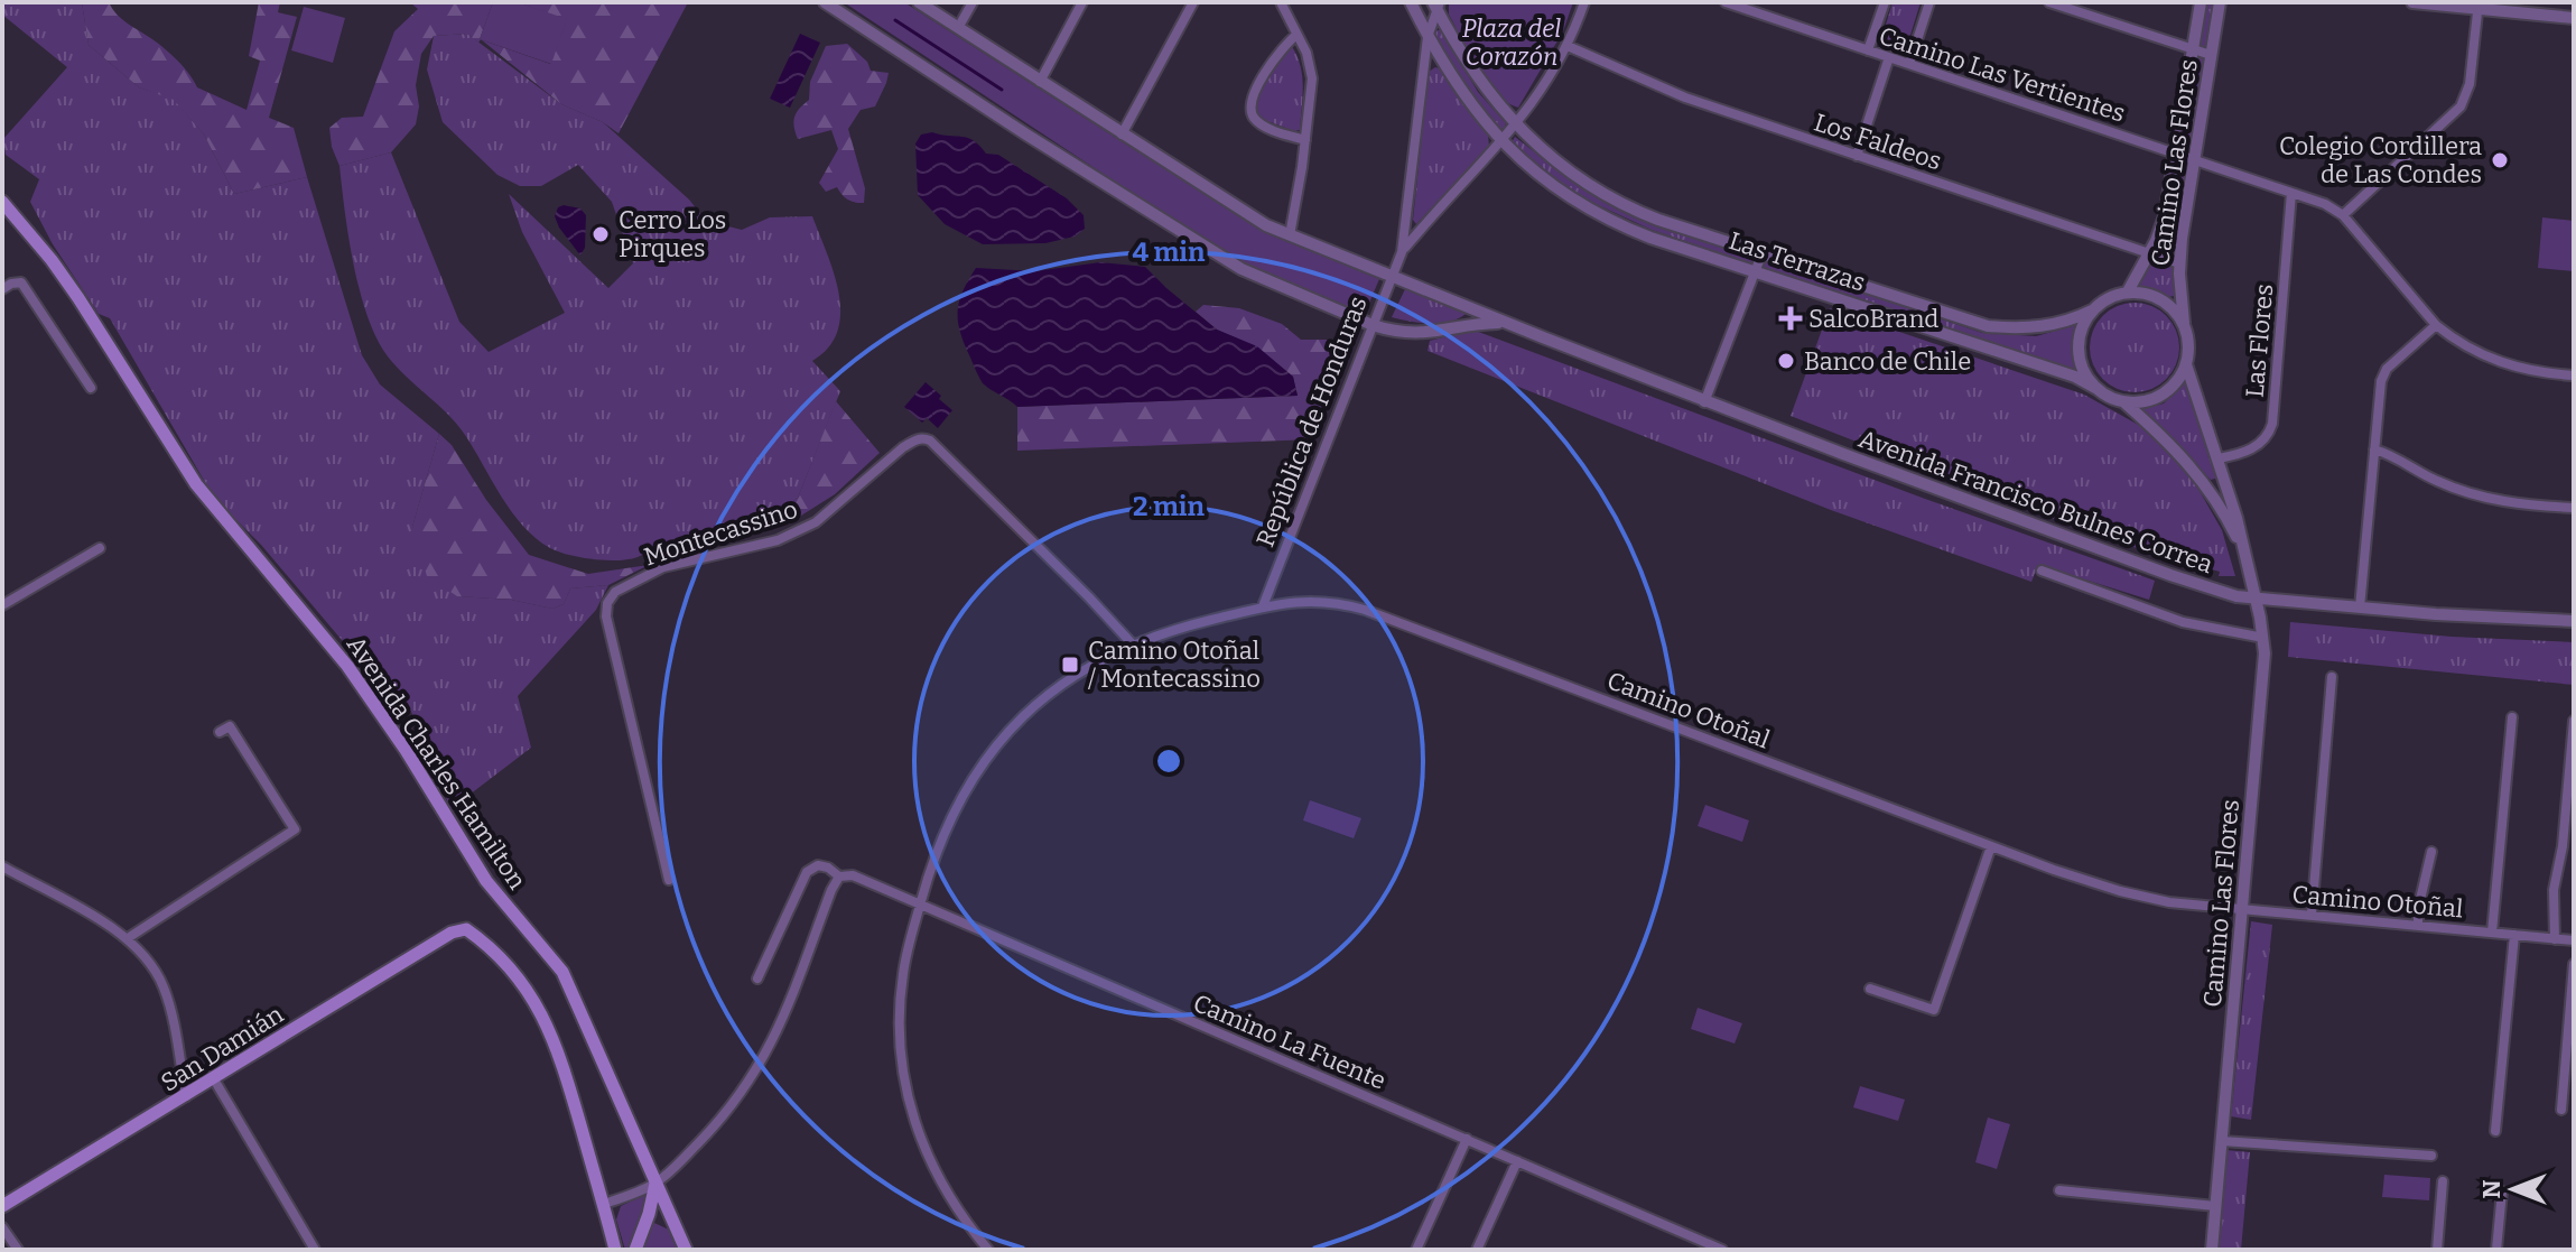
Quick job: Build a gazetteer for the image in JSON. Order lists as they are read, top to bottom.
{
  "streets": {
    "main road": ["Avenida Charles Hamilton", "San Damián"],
    "street": [
      "Camino Las Vertientes",
      "Los Faldeos",
      "Camino Las Flores",
      "Las Terrazas",
      "Las Flores",
      "República de Honduras",
      "Avenida Francisco Bulnes Correa",
      "Montecassino",
      "Camino Otoñal",
      "Camino La Fuente"
    ]
  },
  "crossings": [
    ["Camino Las Vertientes", "Camino Las Flores"],
    ["Camino Las Vertientes", "Las Flores"],
    ["Los Faldeos", "Camino Las Flores"],
    ["Los Faldeos", "República de Honduras"],
    ["Camino Las Flores", "Las Terrazas"],
    ["Camino Las Flores", "Las Flores"],
    ["Camino Las Flores", "Avenida Francisco Bulnes Correa"],
    ["Camino Las Flores", "Camino Otoñal"],
    ["Las Terrazas", "República de Honduras"],
    ["República de Honduras", "Avenida Francisco Bulnes Correa"],
    ["República de Honduras", "Camino Otoñal"],
    ["Montecassino", "Camino Otoñal"],
    ["Camino Otoñal", "Camino La Fuente"]
  ],
  "parks": ["Plaza del Corazón"],
  "places": {
    "other": ["Colegio Cordillera de Las Condes", "Cerro Los Pirques", "Banco de Chile"],
    "health": ["SalcoBrand"],
    "transit": ["Camino Otoñal / Montecassino"]
  },
  "north": "left",
  "rings": ["4 min", "2 min"]
}
